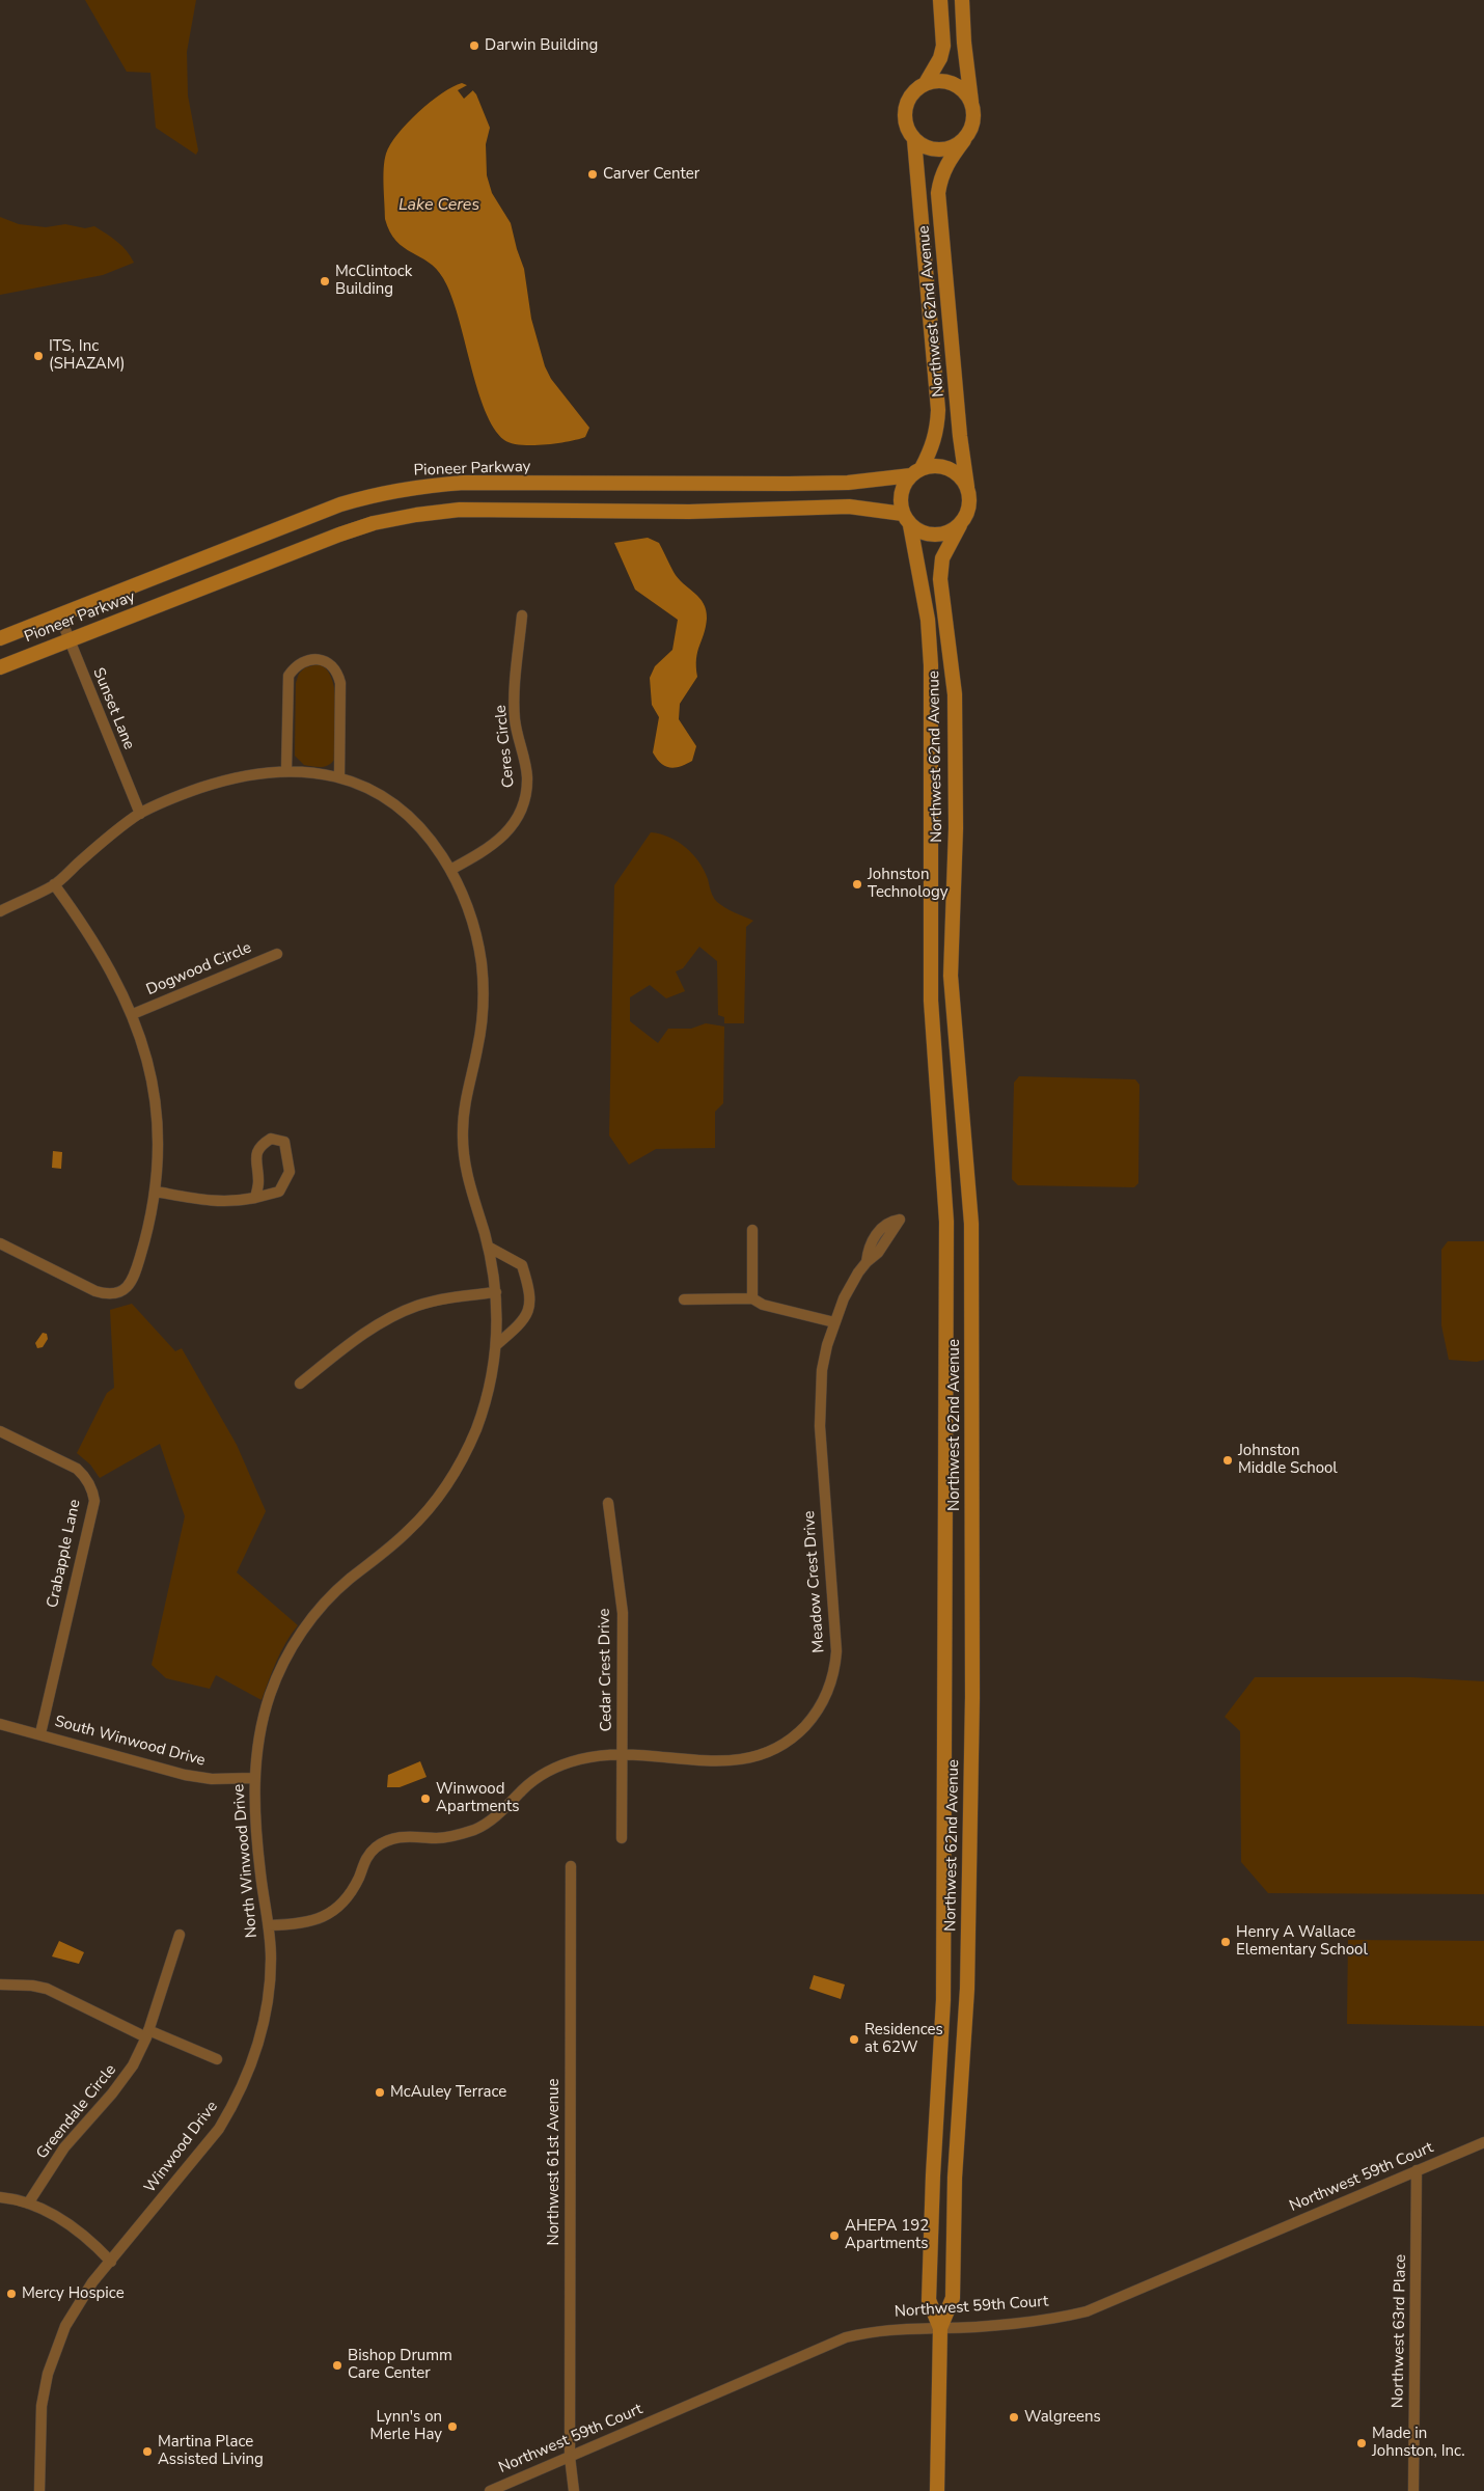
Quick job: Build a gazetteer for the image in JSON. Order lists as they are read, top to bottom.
{
  "streets": {
    "street": [
      "Northwest 62nd Avenue",
      "Pioneer Parkway",
      "Sunset Lane",
      "Ceres Circle",
      "Dogwood Circle",
      "Crabapple Lane",
      "Meadow Crest Drive",
      "Cedar Crest Drive",
      "South Winwood Drive",
      "North Winwood Drive",
      "Greendale Circle",
      "Winwood Drive",
      "Northwest 61st Avenue",
      "Northwest 59th Court",
      "Northwest 63rd Place"
    ]
  },
  "crossings": [
    ["Northwest 62nd Avenue", "Pioneer Parkway"],
    ["Northwest 62nd Avenue", "Northwest 59th Court"],
    ["Pioneer Parkway", "Sunset Lane"],
    ["Sunset Lane", "North Winwood Drive"],
    ["Ceres Circle", "North Winwood Drive"],
    ["Crabapple Lane", "South Winwood Drive"],
    ["Meadow Crest Drive", "Cedar Crest Drive"],
    ["Meadow Crest Drive", "North Winwood Drive"],
    ["South Winwood Drive", "North Winwood Drive"],
    ["North Winwood Drive", "Winwood Drive"],
    ["Northwest 61st Avenue", "Northwest 59th Court"],
    ["Northwest 59th Court", "Northwest 63rd Place"]
  ],
  "water": ["Lake Ceres"],
  "places": [
    "Darwin Building",
    "Carver Center",
    "McClintock Building",
    "ITS, Inc (SHAZAM)",
    "Johnston Technology",
    "Johnston Middle School",
    "Winwood Apartments",
    "Henry A Wallace Elementary School",
    "Residences at 62W",
    "McAuley Terrace",
    "AHEPA 192 Apartments",
    "Mercy Hospice",
    "Bishop Drumm Care Center",
    "Walgreens",
    "Lynn's on Merle Hay",
    "Made in Johnston, Inc.",
    "Martina Place Assisted Living"
  ]
}
